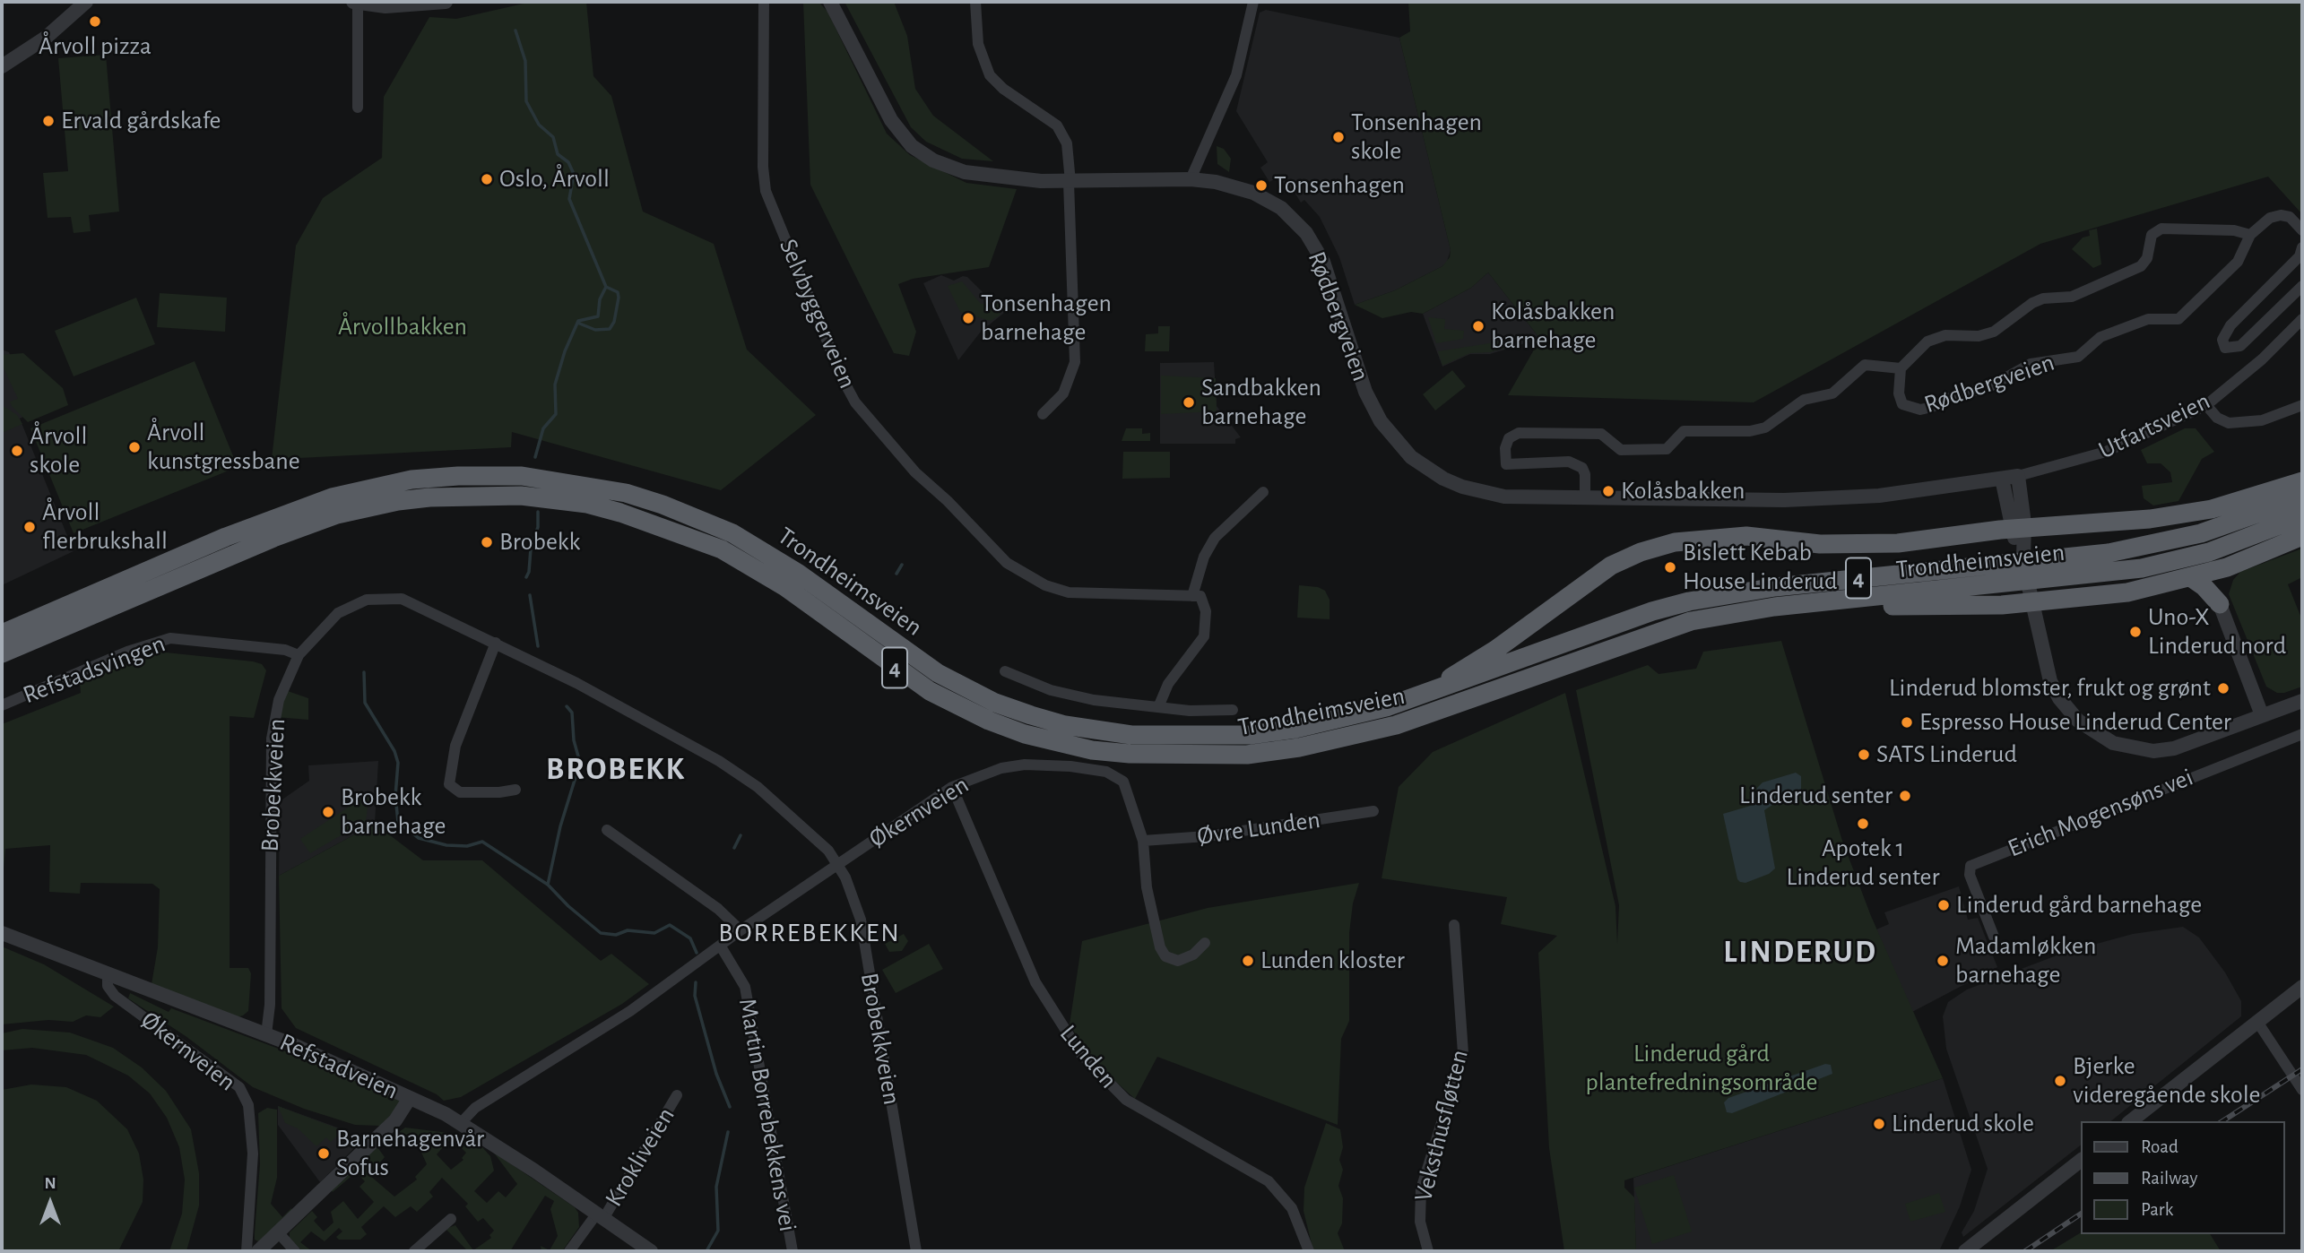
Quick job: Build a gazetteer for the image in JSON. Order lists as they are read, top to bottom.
{
  "streets": {
    "highway": ["Trondheimsveien", "4"],
    "street": [
      "Selvbyggerveien",
      "Rødbergveien",
      "Utfartsveien",
      "Refstadsvingen",
      "Brobekkveien",
      "Økernveien",
      "Erich Mogensøns vei",
      "Øvre Lunden",
      "Lunden",
      "Refstadveien",
      "Martin Borrebekkens vei",
      "Veksthusfløtten",
      "Krokliveien"
    ]
  },
  "crossings": [
    ["Rødbergveien", "Utfartsveien"],
    ["Rødbergveien", "Erich Mogensøns vei"],
    ["Utfartsveien", "Erich Mogensøns vei"],
    ["Refstadsvingen", "Brobekkveien"],
    ["Brobekkveien", "Økernveien"],
    ["Brobekkveien", "Refstadveien"],
    ["Økernveien", "Øvre Lunden"],
    ["Økernveien", "Lunden"],
    ["Økernveien", "Refstadveien"],
    ["Økernveien", "Martin Borrebekkens vei"],
    ["Refstadveien", "Krokliveien"]
  ],
  "districts": ["BROBEKK", "BORREBEKKEN", "LINDERUD"],
  "parks": ["Årvollbakken", "Linderud gård plantefredningsområde"],
  "places": [
    "Årvoll pizza",
    "Ervald gårdskafe",
    "Tonsenhagen skole",
    "Oslo, Årvoll",
    "Tonsenhagen",
    "Tonsenhagen barnehage",
    "Kolåsbakken barnehage",
    "Sandbakken barnehage",
    "Årvoll kunstgressbane",
    "Årvoll skole",
    "Kolåsbakken",
    "Årvoll flerbrukshall",
    "Brobekk",
    "Bislett Kebab House Linderud",
    "Uno-X Linderud nord",
    "Linderud blomster, frukt og grønt",
    "Espresso House Linderud Center",
    "SATS Linderud",
    "Linderud senter",
    "Brobekk barnehage",
    "Apotek 1 Linderud senter",
    "Linderud gård barnehage",
    "Lunden kloster",
    "Madamløkken barnehage",
    "Bjerke videregående skole",
    "Linderud skole",
    "Barnehagenvår Sofus"
  ],
  "legend": ["Road", "Railway", "Park"],
  "north": "top"
}
